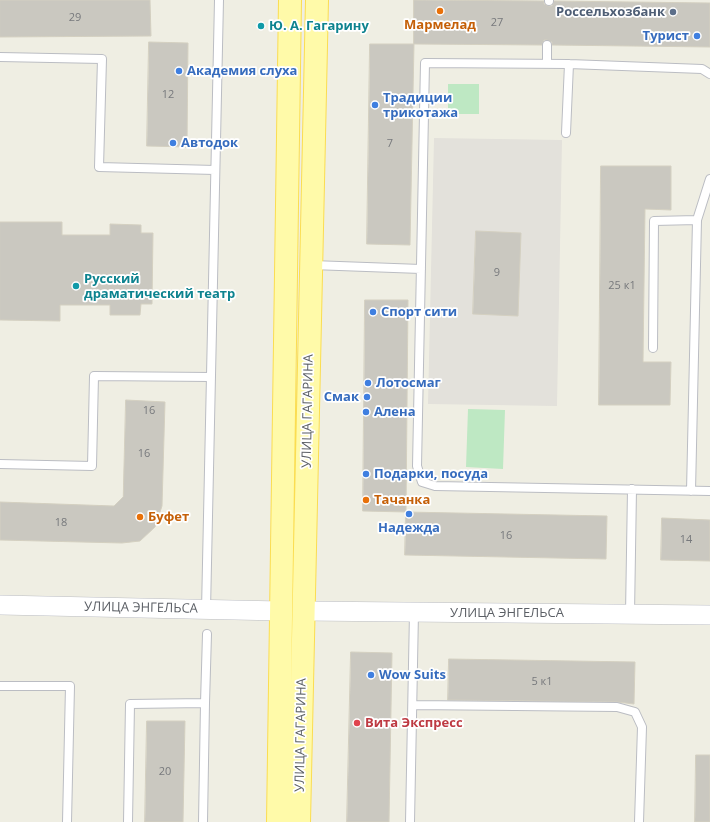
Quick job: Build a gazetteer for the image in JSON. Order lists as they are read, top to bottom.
{
  "streets": {
    "main road": ["УЛИЦА ГАГАРИНА"],
    "street": ["УЛИЦА ЭНГЕЛЬСА"]
  },
  "crossings": [
    ["УЛИЦА ГАГАРИНА", "УЛИЦА ЭНГЕЛЬСА"]
  ],
  "places": [
    "Мармелад",
    "Россельхозбанк",
    "Ю. А. Гагарину",
    "Турист",
    "Академия слуха",
    "Традиции трикотажа",
    "Автодок",
    "Русский драматический театр",
    "Спорт сити",
    "Лотосмаг",
    "Смак",
    "Алена",
    "Подарки, посуда",
    "Тачанка",
    "Надежда",
    "Буфет",
    "Wow Suits",
    "Вита Экспресс"
  ],
  "house_numbers": [
    "29",
    "27",
    "12",
    "7",
    "9",
    "25 к1",
    "16",
    "16",
    "18",
    "16",
    "14",
    "5 к1",
    "20"
  ]
}
